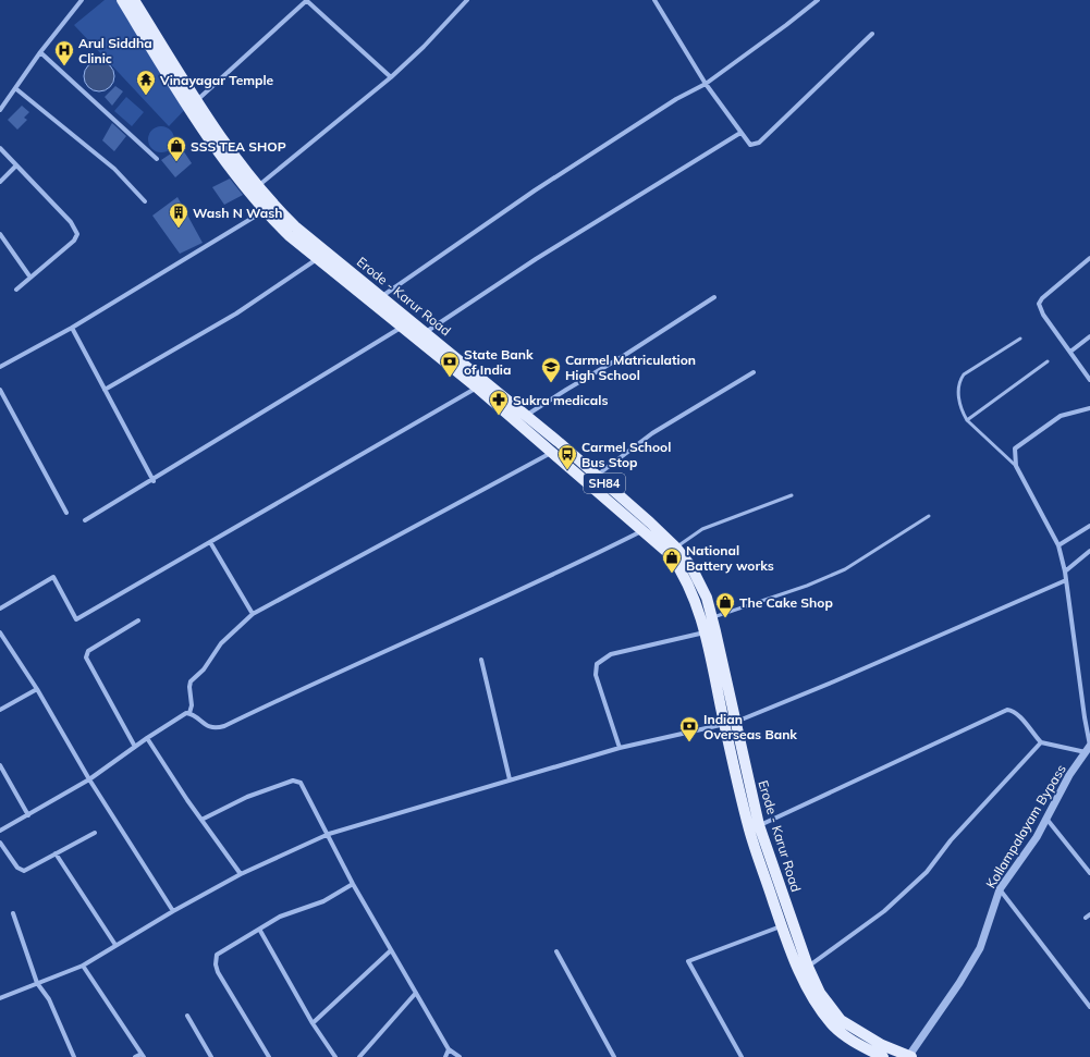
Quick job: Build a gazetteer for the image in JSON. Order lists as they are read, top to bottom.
{
  "streets": {
    "main road": ["Erode - Karur Road", "SH84"],
    "street": ["Kollampalayam Bypass"]
  },
  "crossings": [
    ["Erode - Karur Road", "Kollampalayam Bypass"]
  ],
  "places": {
    "hospital": ["Arul Siddha Clinic"],
    "temple": ["Vinayagar Temple"],
    "shop": ["SSS TEA SHOP", "National Battery works", "The Cake Shop"],
    "building": ["Wash N Wash"],
    "bank": ["State Bank of India", "Indian Overseas Bank"],
    "school or university": ["Carmel Matriculation High School"],
    "pharmacy": ["Sukra medicals"],
    "bus stop": ["Carmel School Bus Stop"]
  }
}
